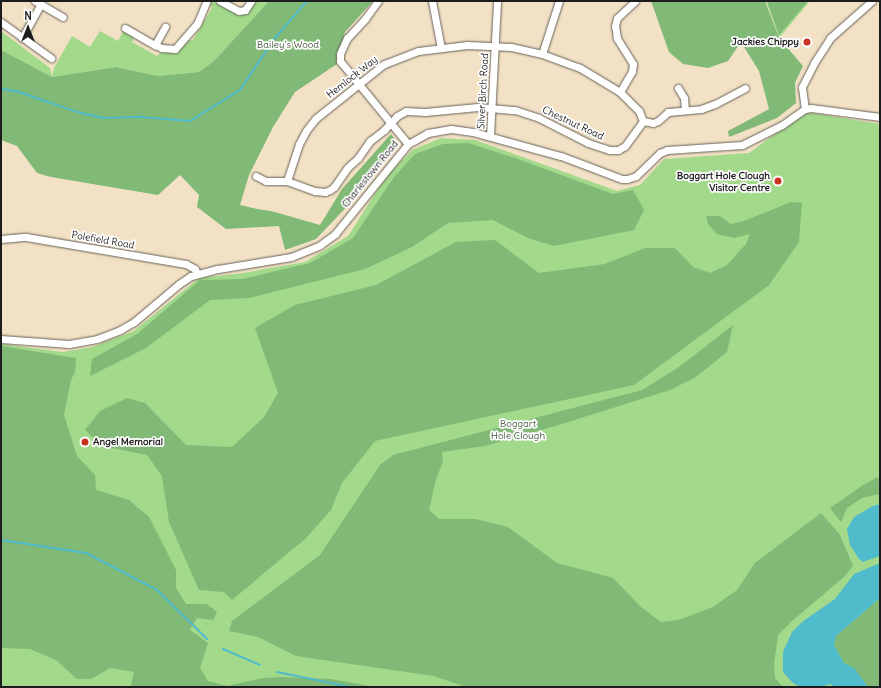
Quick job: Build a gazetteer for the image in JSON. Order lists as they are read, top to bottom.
{
  "streets": {
    "street": [
      "Hemlock Way",
      "Silver Birch Road",
      "Chestnut Road",
      "Charlestown Road",
      "Polefield Road"
    ]
  },
  "crossings": [
    ["Hemlock Way", "Silver Birch Road"],
    ["Hemlock Way", "Chestnut Road"],
    ["Silver Birch Road", "Chestnut Road"],
    ["Silver Birch Road", "Charlestown Road"],
    ["Charlestown Road", "Polefield Road"]
  ],
  "parks": ["Bailey's Wood", "Boggart Hole Clough"],
  "places": ["Jackies Chippy", "Boggart Hole Clough Visitor Centre", "Angel Memorial"],
  "north": "top"
}
